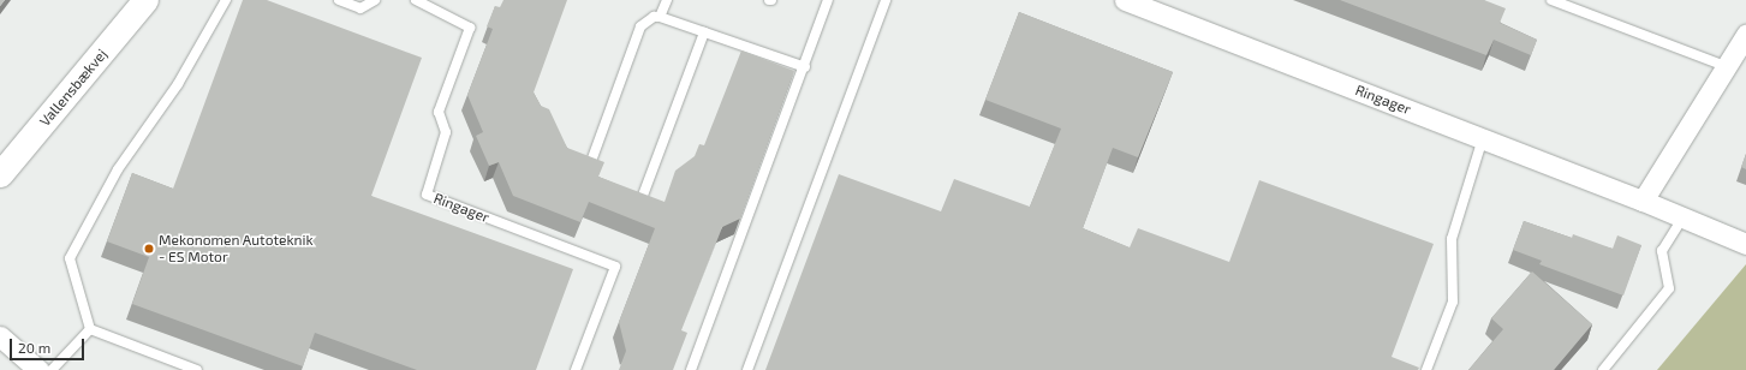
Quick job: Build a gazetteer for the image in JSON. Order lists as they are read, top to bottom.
{
  "streets": {
    "street": ["Vallensbækvej", "Ringager"]
  },
  "places": ["Mekonomen Autoteknik - ES Motor"],
  "scale_bar": "20 m"
}
